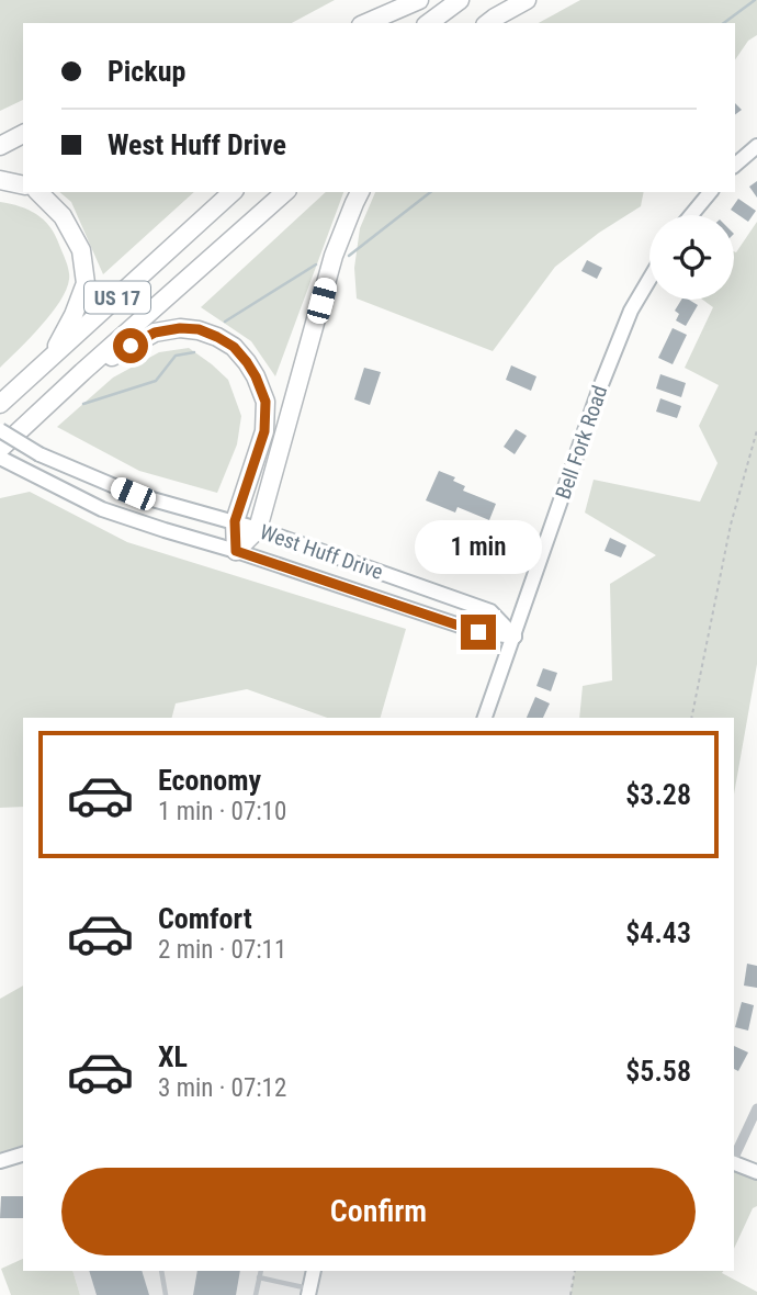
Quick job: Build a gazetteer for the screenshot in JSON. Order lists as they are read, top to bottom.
{
  "streets": {
    "highway": ["US 17"],
    "main road": ["Bell Fork Road", "West Huff Drive"]
  },
  "crossings": [
    ["Bell Fork Road", "West Huff Drive"]
  ],
  "page": {
    "banner": ["Pickup", "West Huff Drive"],
    "bubble": "1 min",
    "list": [
      {
        "name": "Economy",
        "note": "1 min · 07:10",
        "value": "$3.28"
      },
      {
        "name": "Comfort",
        "note": "2 min · 07:11",
        "value": "$4.43"
      },
      {
        "name": "XL",
        "note": "3 min · 07:12",
        "value": "$5.58"
      }
    ],
    "buttons": "Confirm"
  }
}
